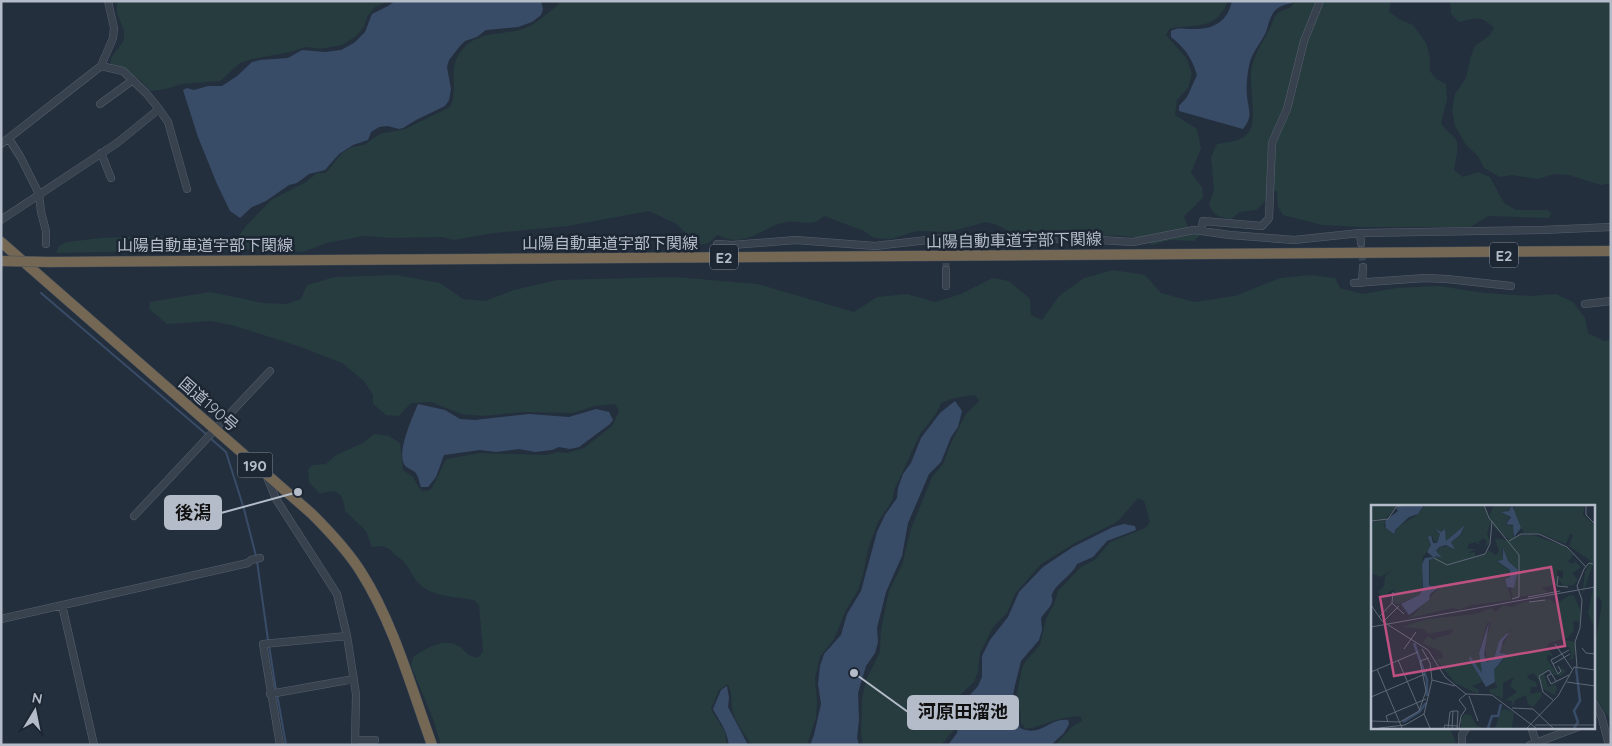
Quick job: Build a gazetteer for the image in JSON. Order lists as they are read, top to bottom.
{
  "streets": {
    "highway": [
      "山陽自動車道宇部下関線",
      "E2",
      "国道190号",
      "190"
    ]
  },
  "places": ["後潟", "河原田溜池"],
  "north": "top"
}
